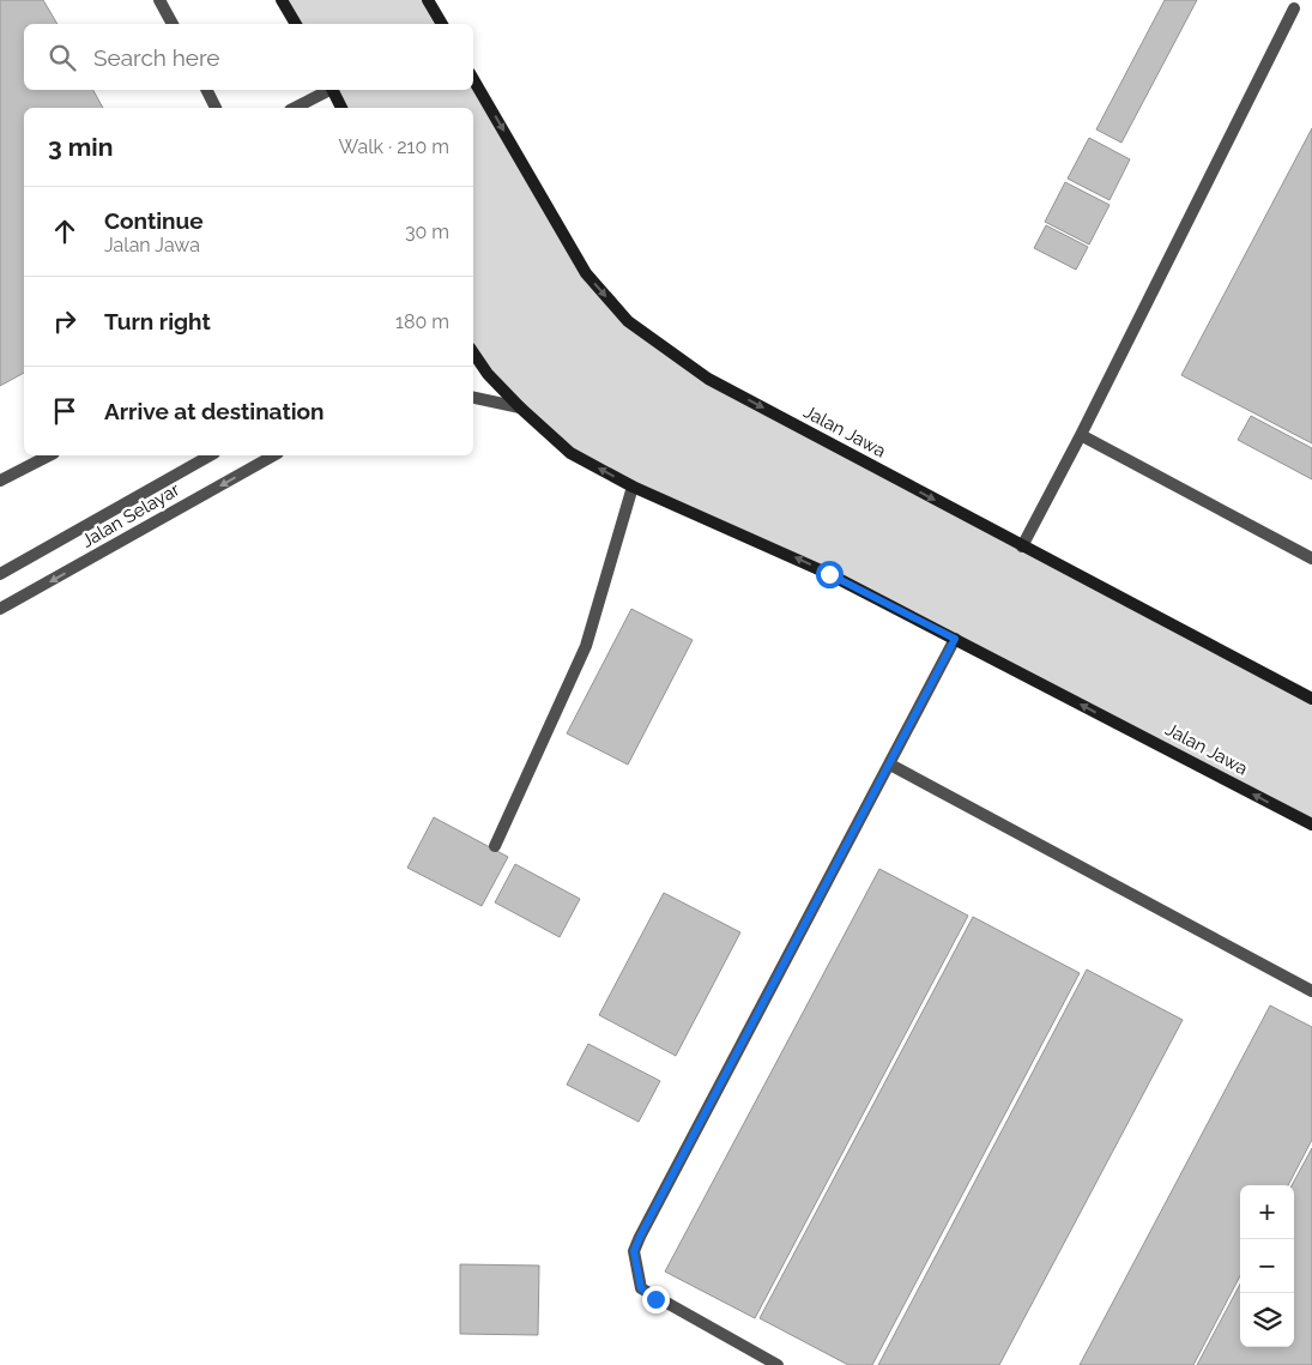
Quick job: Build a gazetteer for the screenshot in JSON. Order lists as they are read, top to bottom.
{
  "streets": {
    "street": ["Jalan Jawa", "Jalan Selayar"]
  },
  "page": {
    "search": "Search here",
    "heading": ["3 min", "Walk · 210 m"],
    "list": [
      ["Continue", "Jalan Jawa", "30 m"],
      ["Turn right", "180 m"],
      "Arrive at destination"
    ],
    "map_buttons": ["+", "−"]
  }
}
